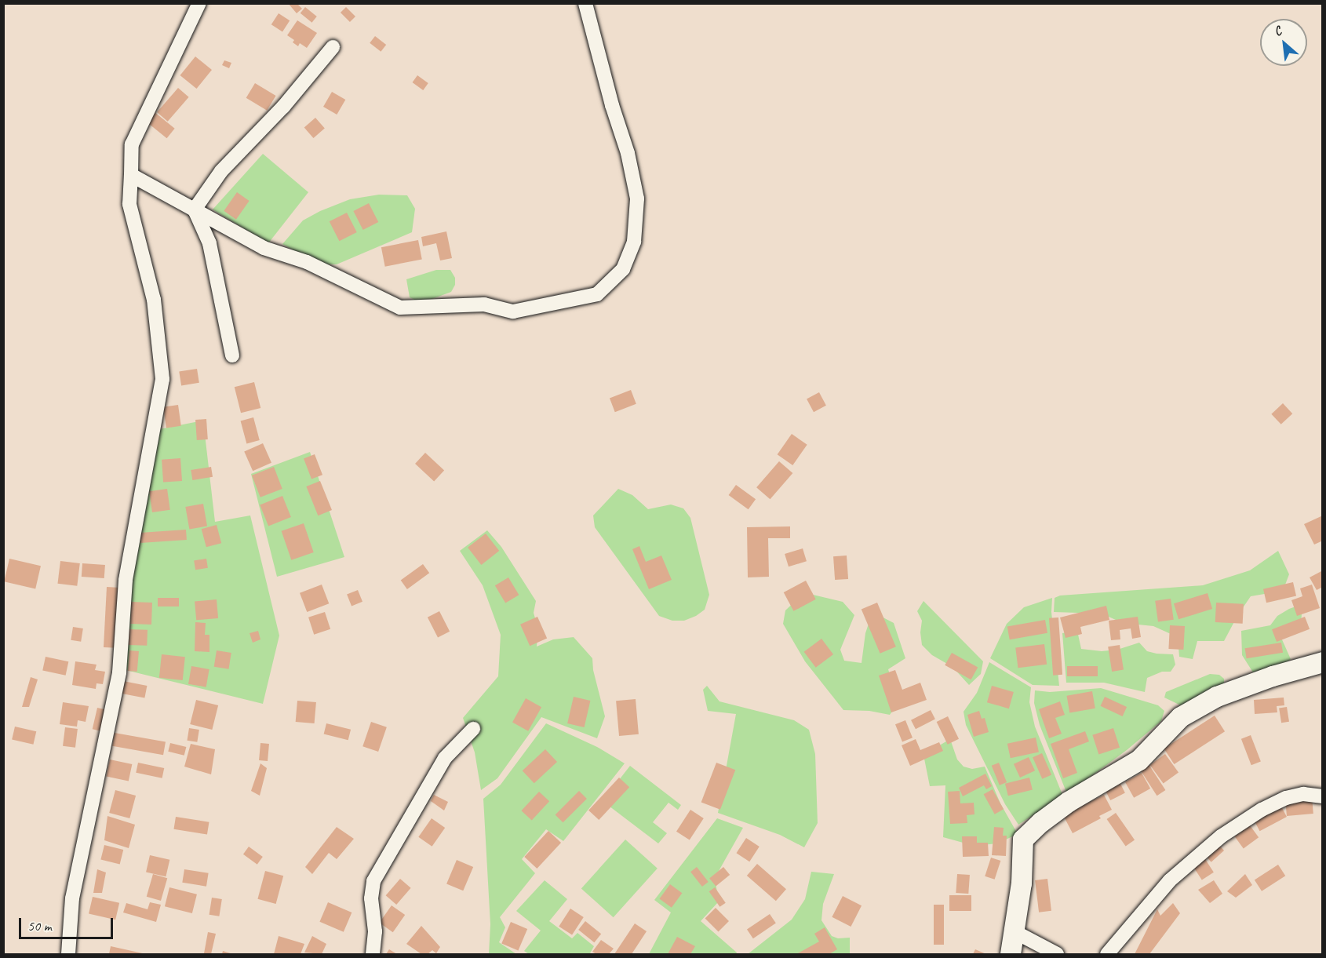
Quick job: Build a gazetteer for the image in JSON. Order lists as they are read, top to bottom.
{
  "scale_bar": "50 m",
  "north": "top left"
}
